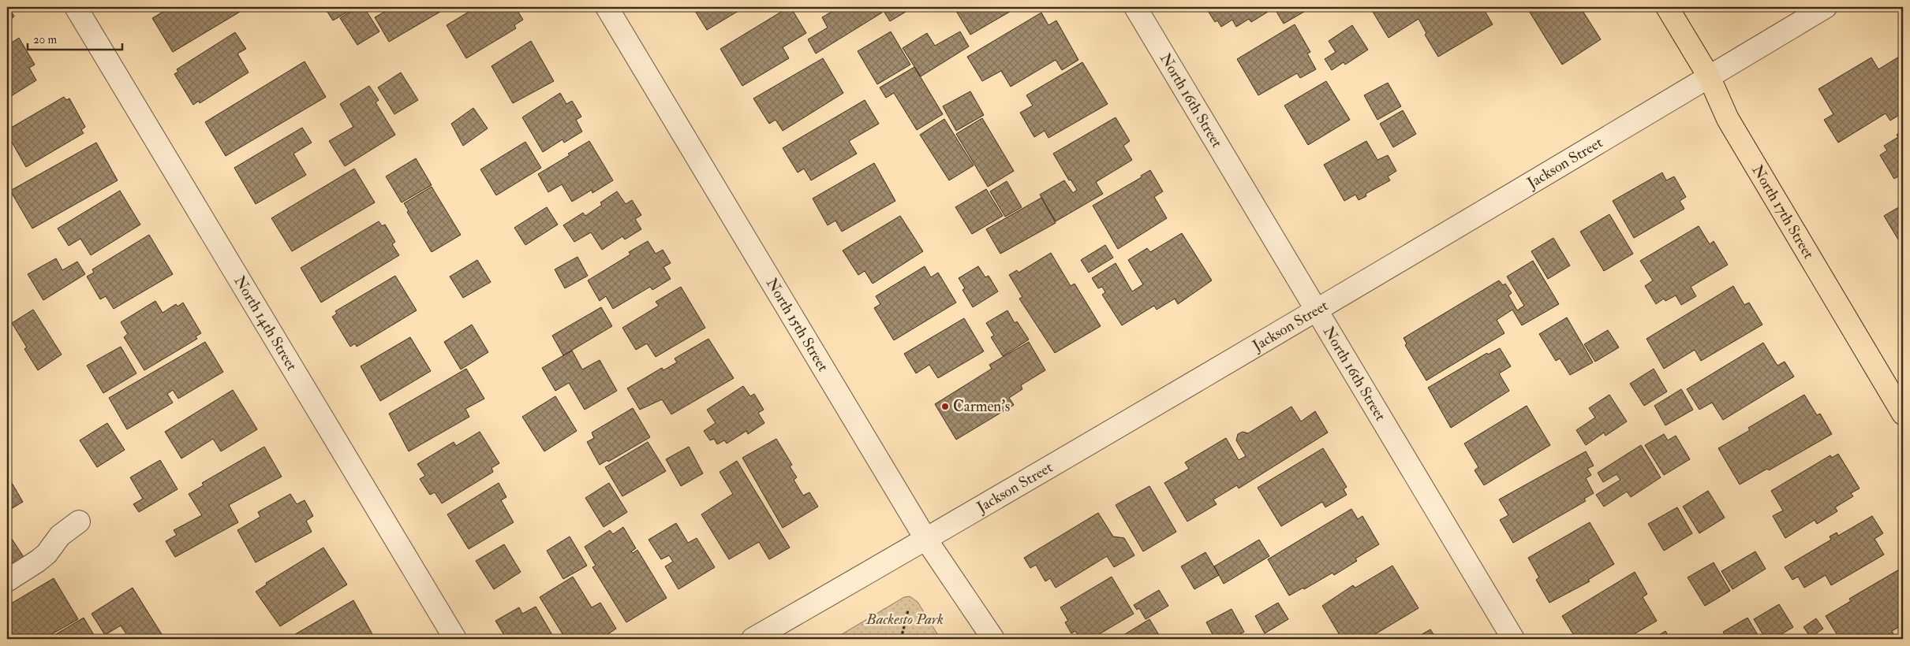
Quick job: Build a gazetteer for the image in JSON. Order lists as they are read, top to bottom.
{
  "streets": {
    "main road": ["North 17th Street"],
    "street": [
      "North 16th Street",
      "Jackson Street",
      "North 14th Street",
      "North 15th Street"
    ]
  },
  "crossings": [
    ["North 16th Street", "Jackson Street"],
    ["Jackson Street", "North 17th Street"],
    ["Jackson Street", "North 15th Street"]
  ],
  "parks": ["Backesto Park"],
  "places": ["Carmen’s"],
  "scale_bar": "20 m"
}
